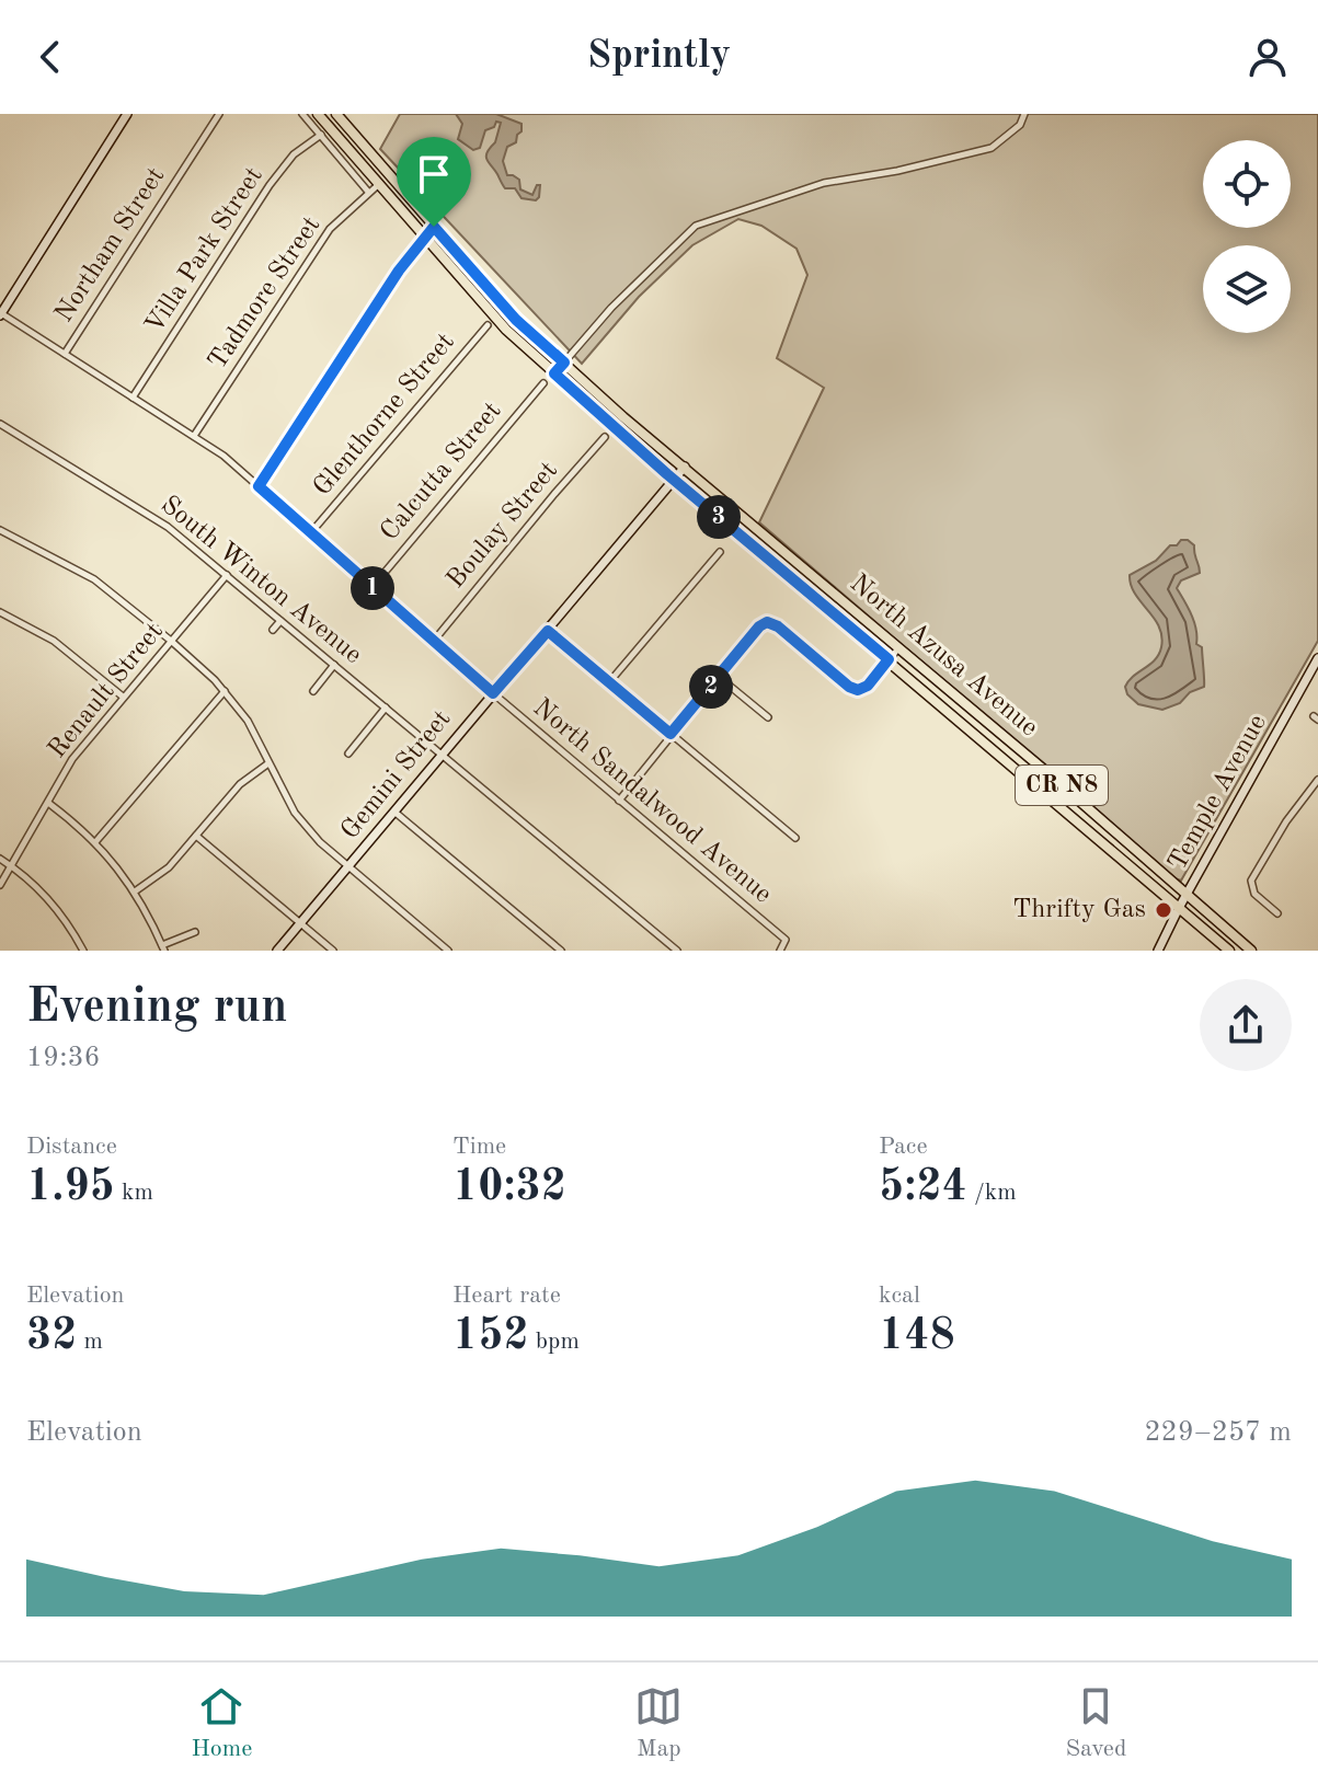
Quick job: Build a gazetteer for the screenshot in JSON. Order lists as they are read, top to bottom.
{
  "streets": {
    "main road": ["North Azusa Avenue", "CR N8"],
    "street": [
      "Northam Street",
      "Villa Park Street",
      "Tadmore Street",
      "Glenthorne Street",
      "Calcutta Street",
      "Boulay Street",
      "South Winton Avenue",
      "Renault Street",
      "Gemini Street",
      "Temple Avenue",
      "North Sandalwood Avenue"
    ]
  },
  "crossings": [
    ["Northam Street", "North Sandalwood Avenue"],
    ["Villa Park Street", "North Sandalwood Avenue"],
    ["Tadmore Street", "CR N8"],
    ["Tadmore Street", "North Sandalwood Avenue"],
    ["Glenthorne Street", "North Sandalwood Avenue"],
    ["Calcutta Street", "North Sandalwood Avenue"],
    ["Boulay Street", "North Sandalwood Avenue"],
    ["South Winton Avenue", "Renault Street"],
    ["South Winton Avenue", "Gemini Street"],
    ["North Azusa Avenue", "Gemini Street"],
    ["North Azusa Avenue", "CR N8"],
    ["North Azusa Avenue", "Temple Avenue"],
    ["Gemini Street", "CR N8"],
    ["Gemini Street", "North Sandalwood Avenue"]
  ],
  "places": ["Thrifty Gas"],
  "page": {
    "header": "Sprintly",
    "pins": ["3", "1", "2"],
    "heading": ["Evening run", "19:36"],
    "stats": [
      ["Distance", "1.95 km"],
      ["Time", "10:32"],
      ["Pace", "5:24 /km"],
      ["Elevation", "32 m"],
      ["Heart rate", "152 bpm"],
      ["kcal", "148"]
    ],
    "chart": ["Elevation", "229–257 m"],
    "tabs": ["Home", "Map", "Saved"]
  }
}
